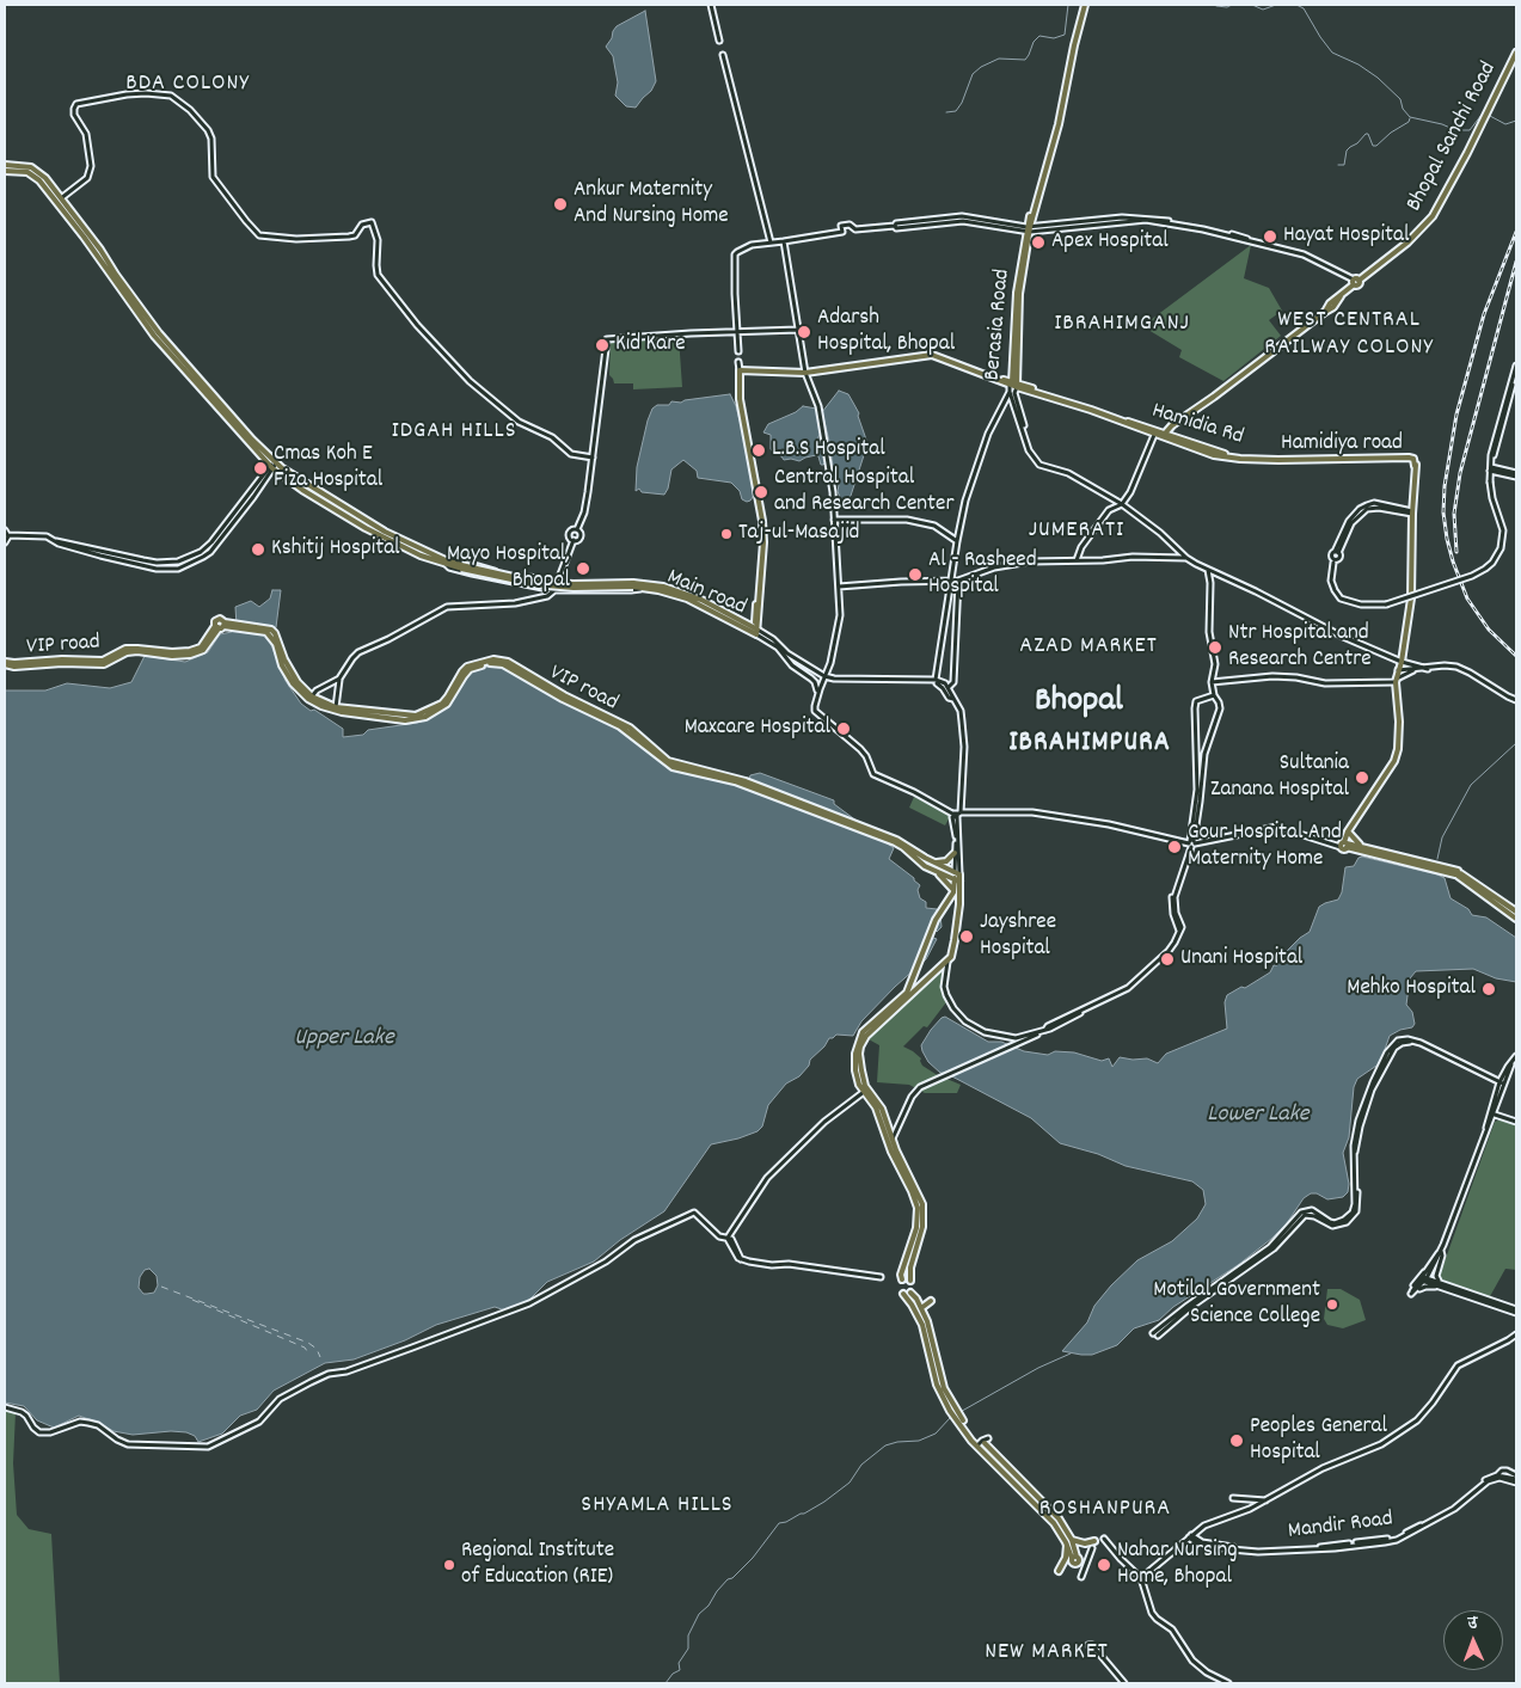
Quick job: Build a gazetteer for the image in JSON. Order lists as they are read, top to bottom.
{
  "streets": {
    "main road": [
      "Bhopal Sanchi Road",
      "Berasia Road",
      "Hamidia Rd",
      "Hamidiya road",
      "Main road",
      "VIP road"
    ],
    "street": ["Mandir Road"]
  },
  "crossings": [
    ["Bhopal Sanchi Road", "Hamidia Rd"],
    ["Bhopal Sanchi Road", "Hamidiya road"],
    ["Berasia Road", "Hamidia Rd"],
    ["Hamidia Rd", "Hamidiya road"]
  ],
  "districts": [
    "BDA COLONY",
    "WEST CENTRAL RAILWAY COLONY",
    "IBRAHIMGANJ",
    "IDGAH HILLS",
    "JUMERATI",
    "AZAD MARKET",
    "Bhopal",
    "IBRAHIMPURA",
    "SHYAMLA HILLS",
    "ROSHANPURA",
    "NEW MARKET"
  ],
  "water": ["Upper Lake", "Lower Lake"],
  "places": [
    "Ankur Maternity And Nursing Home",
    "Hayat Hospital",
    "Apex Hospital",
    "Adarsh Hospital, Bhopal",
    "Kid Kare",
    "L.B.S Hospital",
    "Cmas Koh E Fiza Hospital",
    "Central Hospital and Research Center",
    "Taj-ul-Masajid",
    "Kshitij Hospital",
    "Mayo Hospital, Bhopal",
    "Al - Rasheed Hospital",
    "Ntr Hospital and Research Centre",
    "Maxcare Hospital",
    "Sultania Zanana Hospital",
    "Gour Hospital And Maternity Home",
    "Jayshree Hospital",
    "Unani Hospital",
    "Mehko Hospital",
    "Motilal Government Science College",
    "Peoples General Hospital",
    "Regional Institute of Education (RIE)",
    "Nahar Nursing Home, Bhopal"
  ],
  "north": "top"
}
